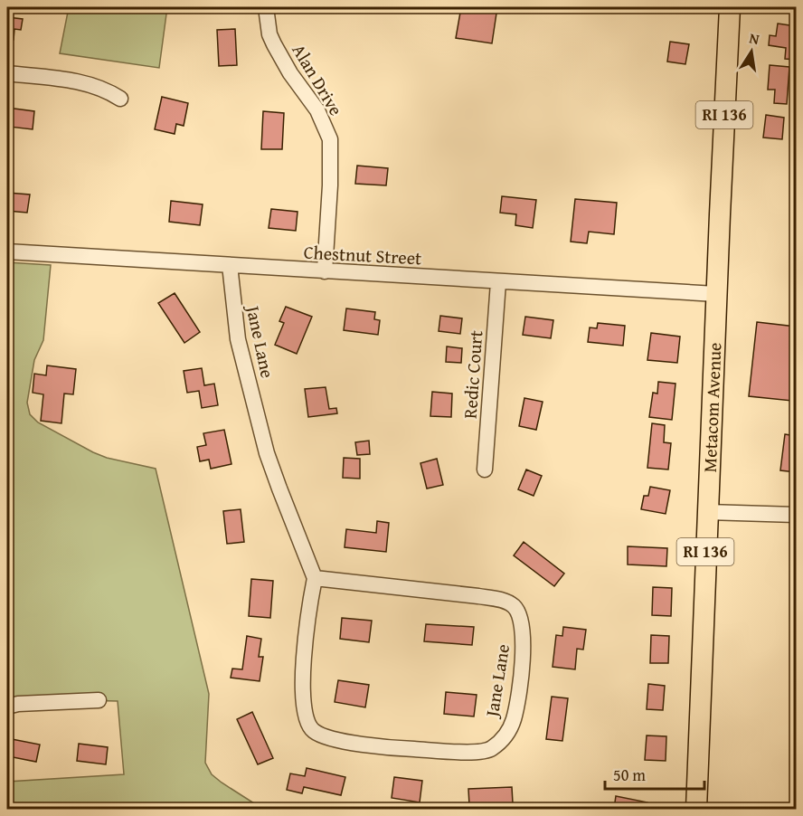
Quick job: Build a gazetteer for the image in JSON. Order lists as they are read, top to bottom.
{
  "streets": {
    "main road": ["RI 136", "Metacom Avenue"],
    "street": [
      "Alan Drive",
      "Chestnut Street",
      "Jane Lane",
      "Redic Court"
    ]
  },
  "crossings": [
    ["Alan Drive", "Chestnut Street"],
    ["Chestnut Street", "Jane Lane"],
    ["Chestnut Street", "Redic Court"],
    ["Chestnut Street", "Metacom Avenue"]
  ],
  "scale_bar": "50 m",
  "north": "top"
}
